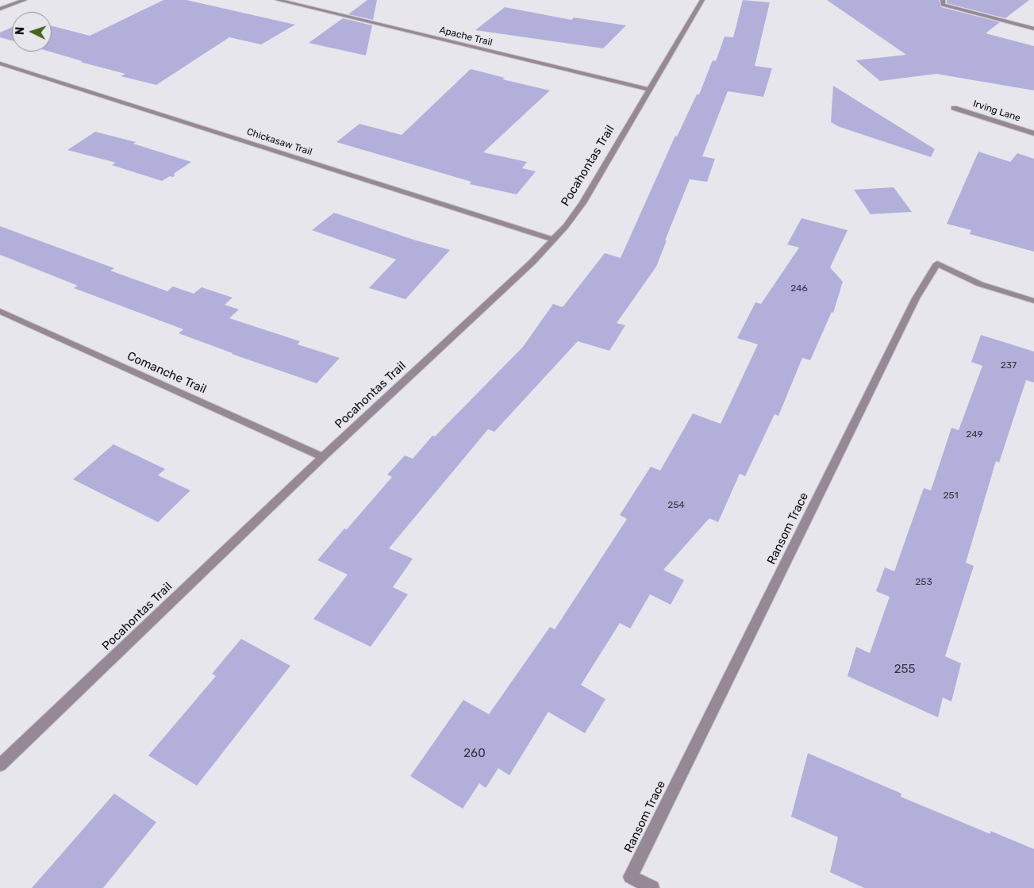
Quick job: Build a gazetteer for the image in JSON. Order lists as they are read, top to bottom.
{
  "streets": {
    "street": [
      "Apache Trail",
      "Irving Lane",
      "Chickasaw Trail",
      "Pocahontas Trail",
      "Comanche Trail",
      "Ransom Trace"
    ]
  },
  "crossings": [
    ["Apache Trail", "Pocahontas Trail"],
    ["Chickasaw Trail", "Pocahontas Trail"],
    ["Pocahontas Trail", "Comanche Trail"]
  ],
  "house_numbers": [
    "246",
    "237",
    "249",
    "251",
    "254",
    "253",
    "255",
    "260"
  ],
  "north": "left"
}
